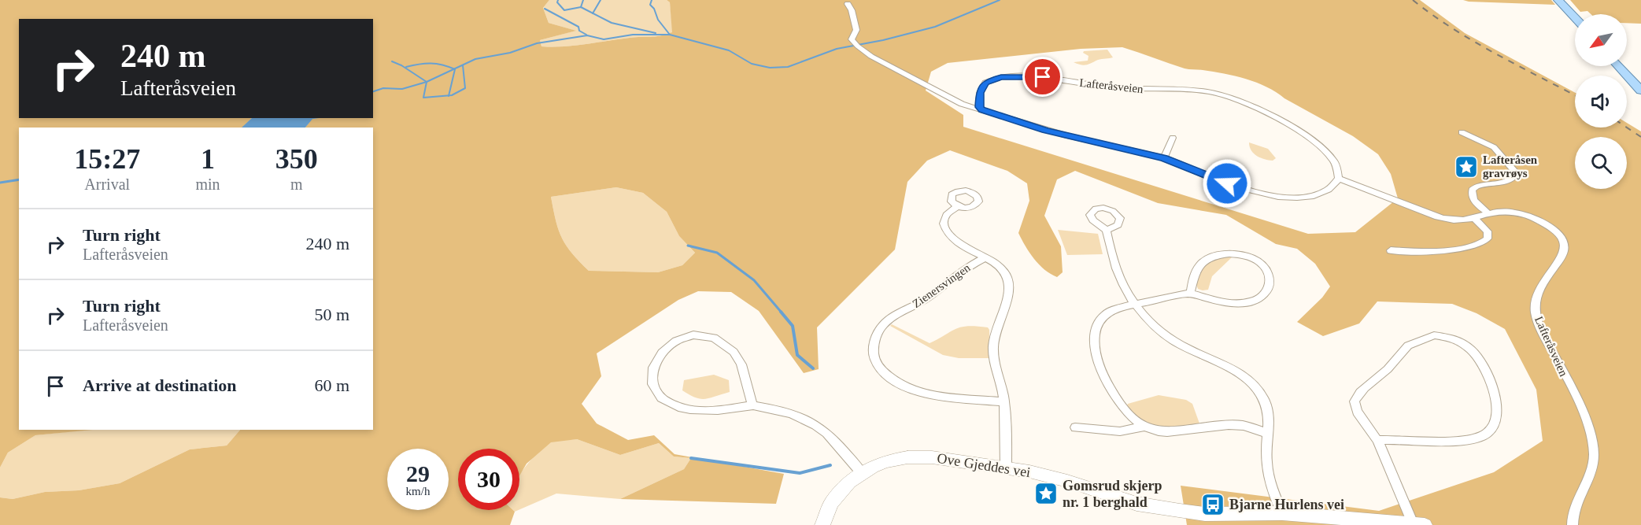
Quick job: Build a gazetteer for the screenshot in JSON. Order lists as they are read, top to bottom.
{
  "streets": {
    "street": ["Lafteråsveien", "Zienersvingen", "Ove Gjeddes vei"]
  },
  "places": {
    "place": ["Lafteråsen gravrøys", "Gomsrud skjerp nr. 1 berghald"],
    "bus stop": ["Bjarne Hurlens vei"]
  },
  "north": "bottom left",
  "page": {
    "turn": ["240 m", "Lafteråsveien"],
    "eta": [
      "15:27",
      "Arrival",
      "1",
      "min",
      "350",
      "m"
    ],
    "list": [
      {
        "name": "Turn right",
        "note": "Lafteråsveien",
        "value": "240 m"
      },
      {
        "name": "Turn right",
        "note": "Lafteråsveien",
        "value": "50 m"
      },
      {
        "name": "Arrive at destination",
        "value": "60 m"
      }
    ],
    "speed": "29 km/h",
    "limit": "30"
  }
}
